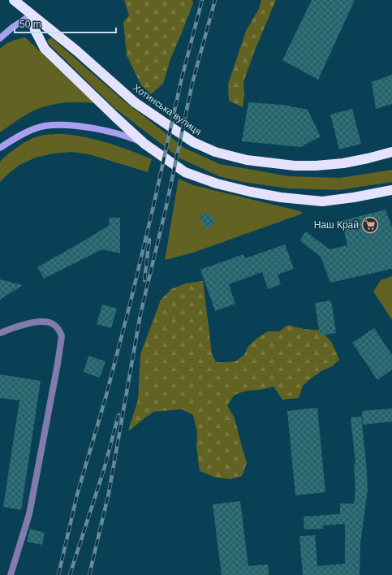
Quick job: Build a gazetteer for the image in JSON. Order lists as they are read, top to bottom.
{
  "streets": {
    "highway": ["Хотинська вулиця"]
  },
  "places": {
    "supermarket": ["Наш Край"]
  },
  "scale_bar": "50 m"
}
